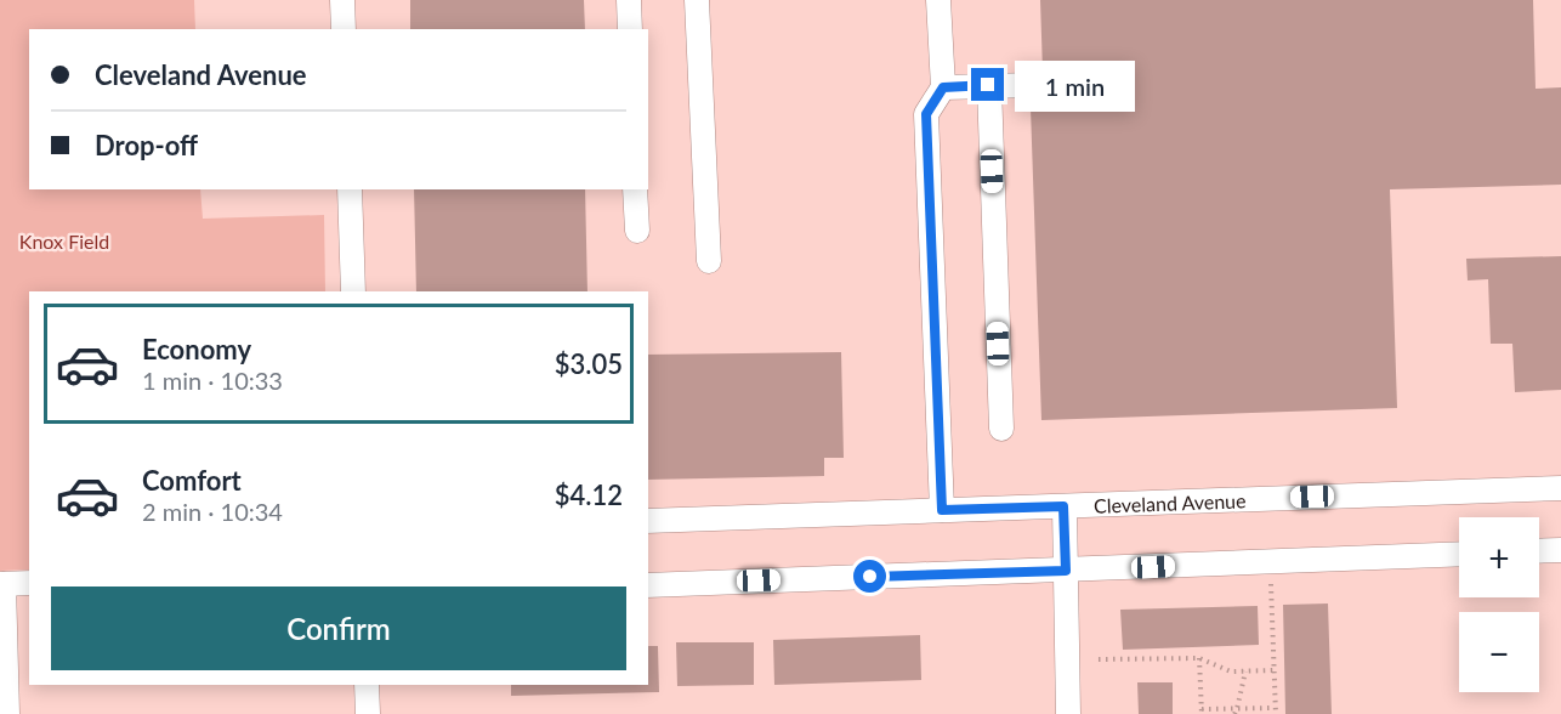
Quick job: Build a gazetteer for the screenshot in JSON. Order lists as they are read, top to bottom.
{
  "streets": {
    "street": ["Cleveland Avenue"]
  },
  "parks": ["Knox Field"],
  "page": {
    "banner": ["Cleveland Avenue", "Drop-off"],
    "bubble": "1 min",
    "list": [
      {
        "name": "Economy",
        "note": "1 min · 10:33",
        "value": "$3.05"
      },
      {
        "name": "Comfort",
        "note": "2 min · 10:34",
        "value": "$4.12"
      }
    ],
    "map_buttons": ["+", "−"],
    "buttons": "Confirm"
  }
}
